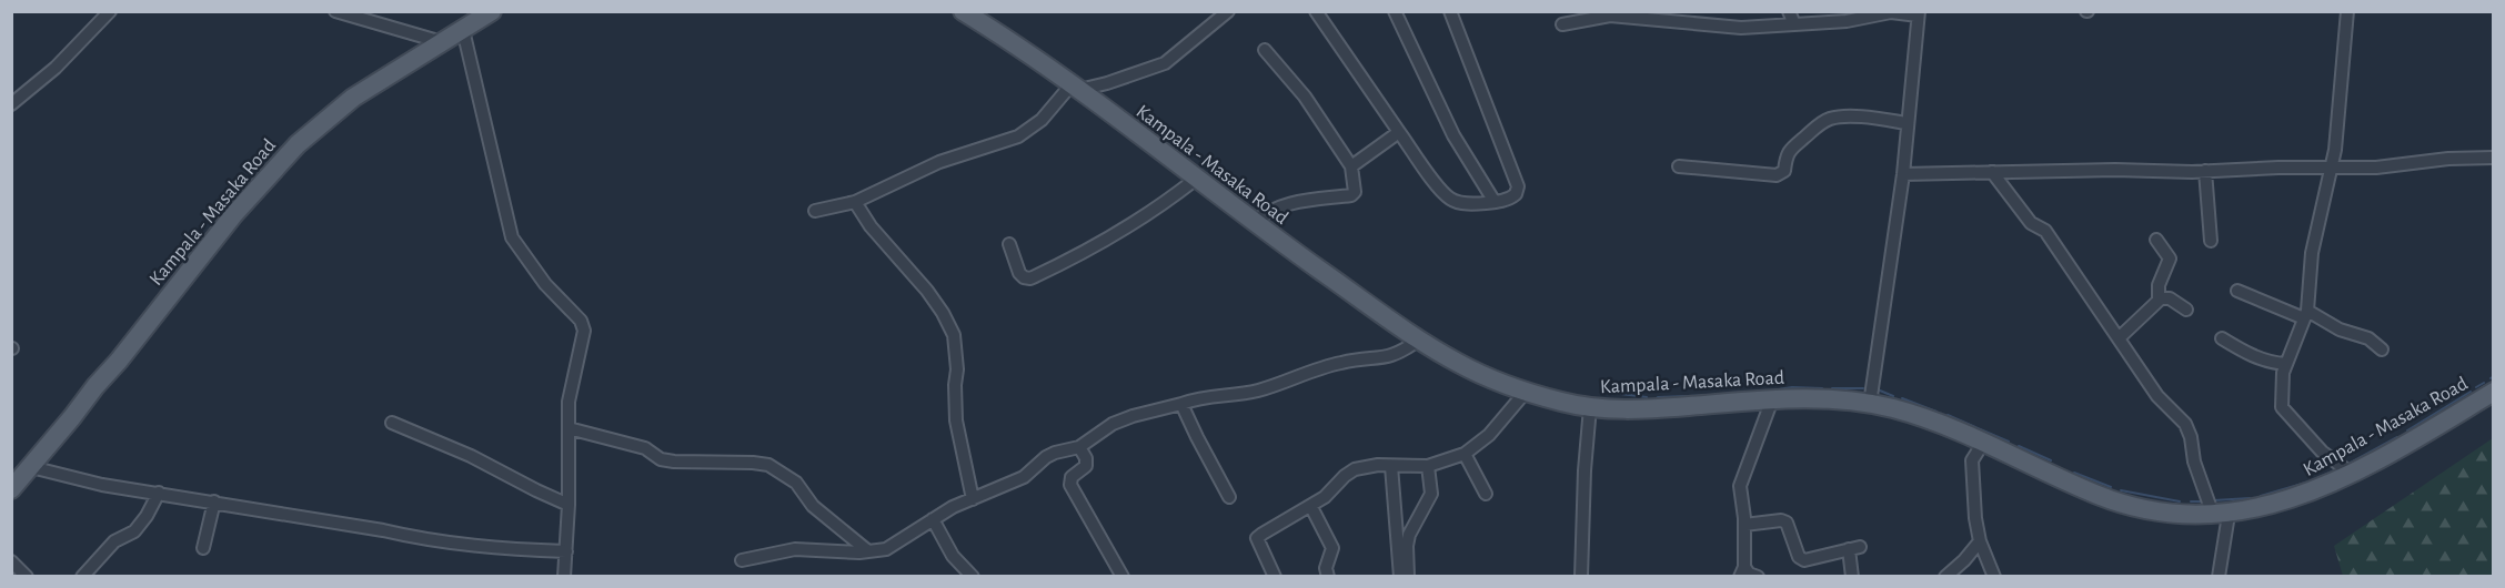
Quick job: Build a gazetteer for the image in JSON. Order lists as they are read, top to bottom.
{
  "streets": {
    "main road": ["Kampala - Masaka Road"]
  }
}
